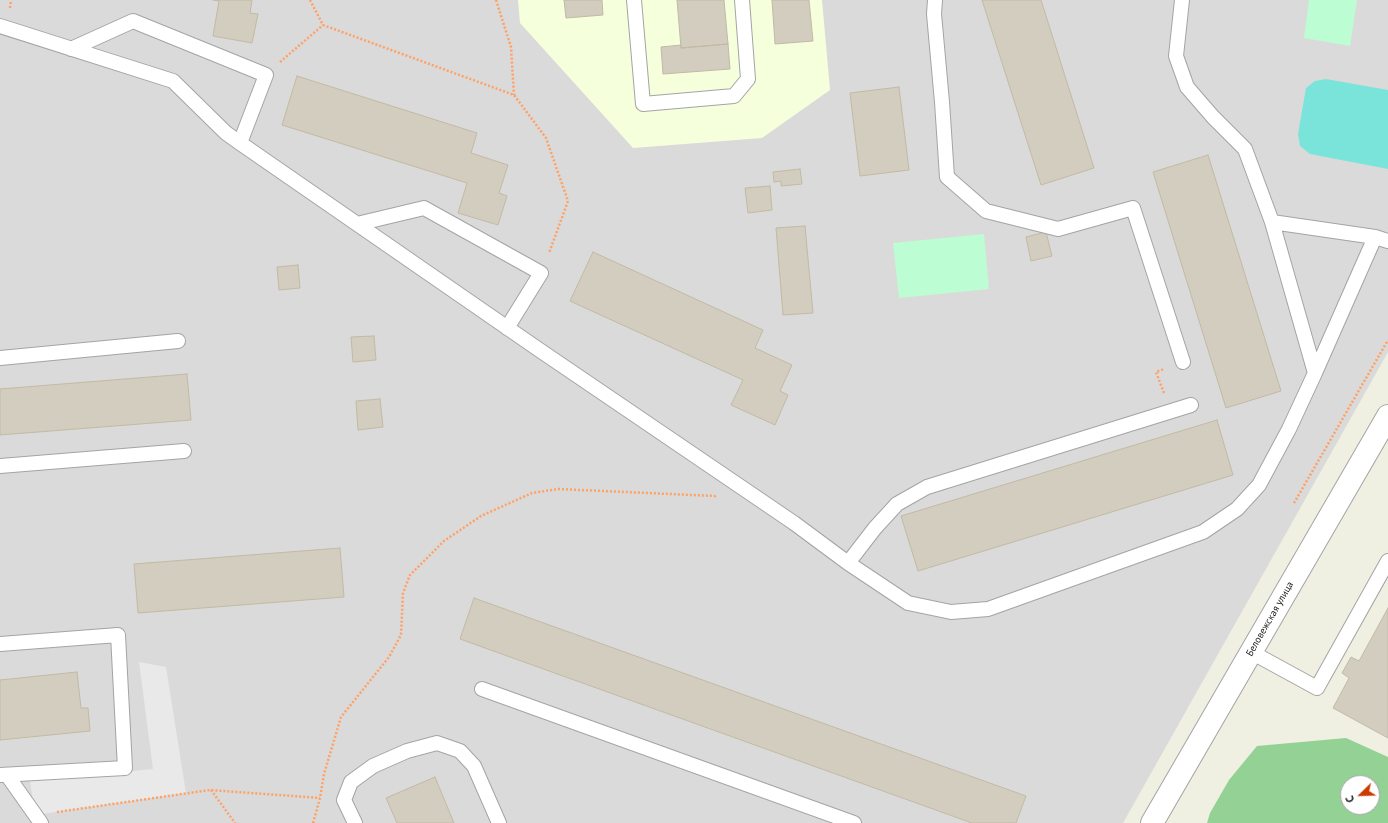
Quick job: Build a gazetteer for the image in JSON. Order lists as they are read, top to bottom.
{
  "streets": {
    "street": ["Беловежская улица"]
  },
  "north": "bottom left"
}
